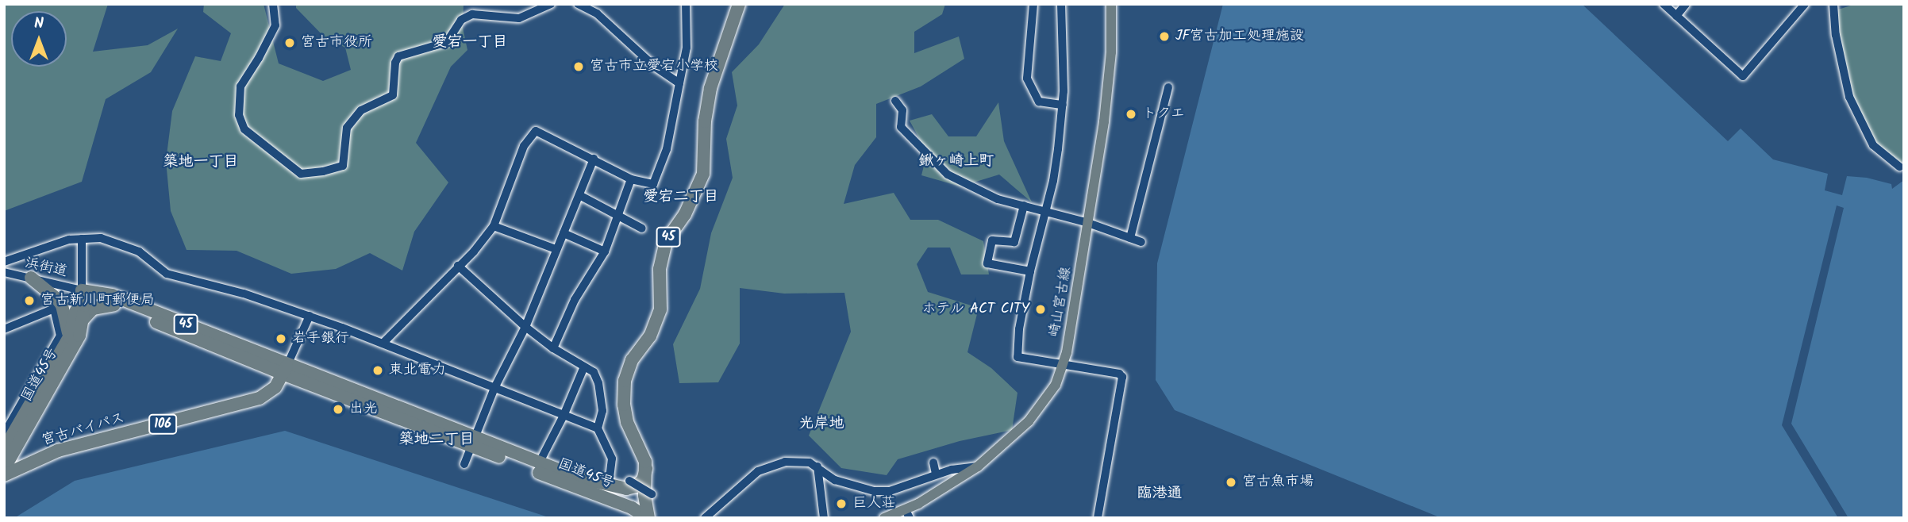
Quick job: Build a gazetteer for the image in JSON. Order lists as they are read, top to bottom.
{
  "streets": {
    "highway": [
      "45",
      "国道45号",
      "106",
      "宮古バイパス"
    ],
    "main road": ["崎山宮古線"],
    "street": ["浜街道"]
  },
  "crossings": [
    ["45", "国道45号"],
    ["浜街道", "国道45号"],
    ["国道45号", "宮古バイパス"]
  ],
  "districts": [
    "愛宕一丁目",
    "鍬ヶ崎上町",
    "築地一丁目",
    "愛宕二丁目",
    "光岸地",
    "築地二丁目",
    "臨港通"
  ],
  "places": [
    "JF宮古加工処理施設",
    "宮古市役所",
    "宮古市立愛宕小学校",
    "トクエ",
    "宮古新川町郵便局",
    "ホテル ACT CITY",
    "岩手銀行",
    "東北電力",
    "出光",
    "宮古魚市場",
    "巨人荘"
  ],
  "north": "top"
}
